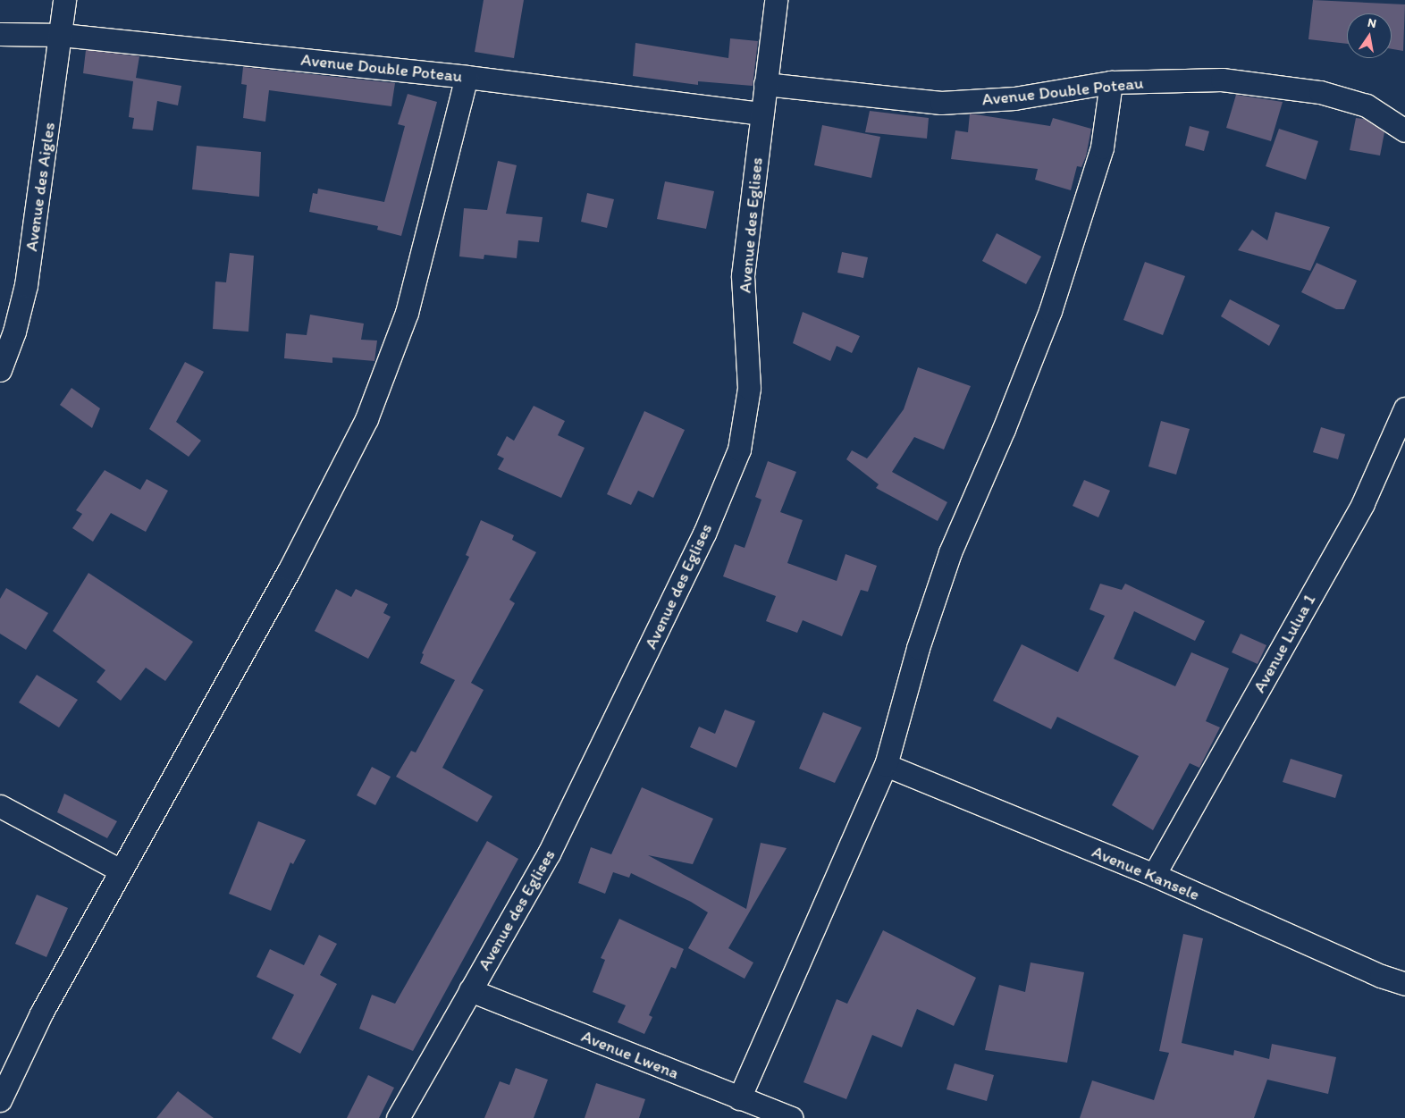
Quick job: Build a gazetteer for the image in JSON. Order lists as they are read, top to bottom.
{
  "streets": {
    "street": [
      "Avenue Double Poteau",
      "Avenue des Aigles",
      "Avenue des Eglises",
      "Avenue Lulua 1",
      "Avenue Kansele",
      "Avenue Lwena"
    ]
  },
  "crossings": [
    ["Avenue Double Poteau", "Avenue des Aigles"],
    ["Avenue Double Poteau", "Avenue des Eglises"],
    ["Avenue des Eglises", "Avenue Lwena"],
    ["Avenue Lulua 1", "Avenue Kansele"]
  ],
  "north": "top"
}
